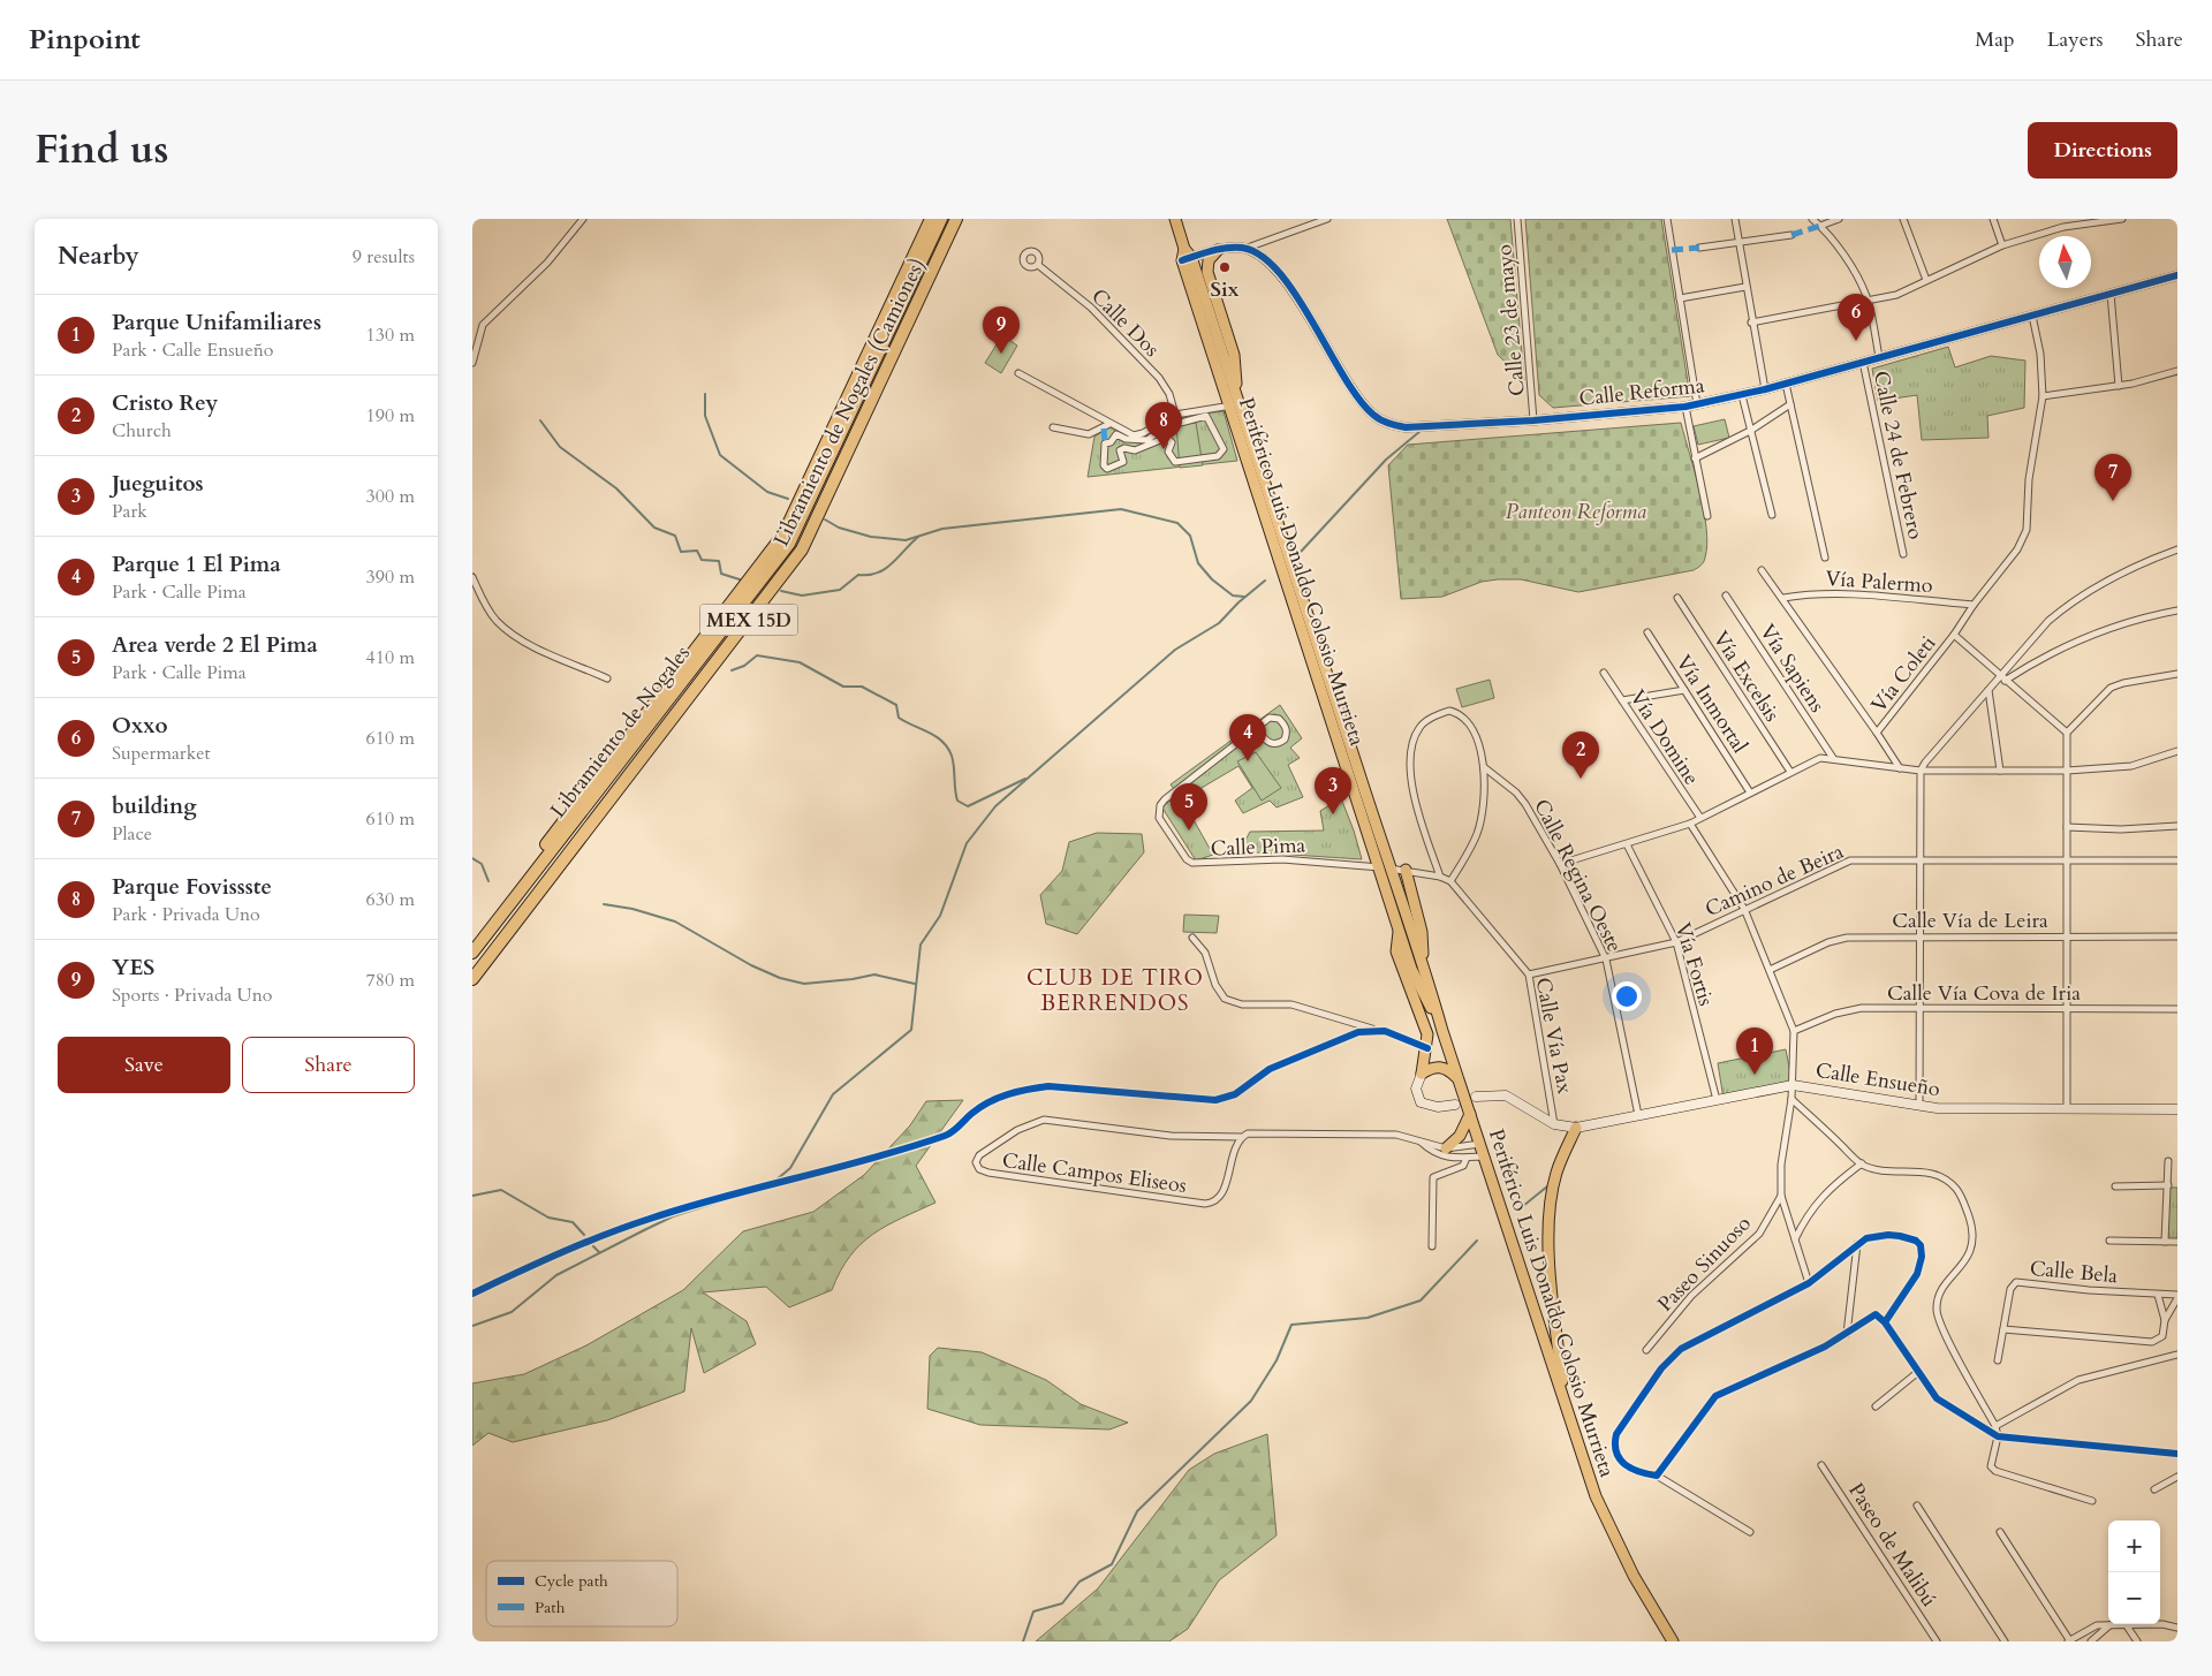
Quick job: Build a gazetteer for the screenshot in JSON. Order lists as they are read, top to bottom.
{
  "streets": {
    "highway": ["Libramiento de Nogales (Camiones)", "MEX 15D", "Libramiento de Nogales"],
    "main road": ["Periférico Luis Donaldo Colosio Murrieta"],
    "street": [
      "Calle 23 de mayo",
      "Calle Dos",
      "Calle Reforma",
      "Calle 24 de Febrero",
      "Vía Palermo",
      "Vía Sapiens",
      "Vía Coleti",
      "Vía Excelsis",
      "Vía Inmortal",
      "Vía Domine",
      "Calle Pima",
      "Calle Regina Oeste",
      "Camino de Beira",
      "Calle Vía de Leira",
      "Vía Fortis",
      "Calle Vía Cova de Iria",
      "Calle Vía Pax",
      "Calle Ensueño",
      "Calle Campos Eliseos",
      "Paseo Sinuoso",
      "Calle Bela",
      "Paseo de Malibú"
    ]
  },
  "crossings": [
    ["Calle 23 de mayo", "Calle Reforma"],
    ["Calle Reforma", "Calle 24 de Febrero"],
    ["Calle Reforma", "Vía Coleti"],
    ["Periférico Luis Donaldo Colosio Murrieta", "Calle Pima"],
    ["Periférico Luis Donaldo Colosio Murrieta", "Calle Vía Pax"],
    ["Vía Palermo", "Vía Coleti"],
    ["Calle Pima", "Calle Vía Pax"],
    ["Calle Regina Oeste", "Camino de Beira"],
    ["Calle Regina Oeste", "Calle Ensueño"],
    ["Camino de Beira", "Vía Fortis"],
    ["Camino de Beira", "Calle Vía Pax"],
    ["Vía Fortis", "Calle Ensueño"],
    ["Calle Vía Cova de Iria", "Paseo Sinuoso"],
    ["Calle Ensueño", "Paseo Sinuoso"]
  ],
  "districts": ["CLUB DE TIRO BERRENDOS"],
  "parks": ["Panteon Reforma"],
  "places": ["Six"],
  "legend": ["Cycle path", "Path"],
  "north": "top",
  "page": {
    "header": "Pinpoint",
    "nav": ["Map", "Layers", "Share"],
    "title": "Find us",
    "buttons": [
      "Directions",
      ["Save", "Share"]
    ],
    "heading": ["Nearby", "9 results"],
    "list": [
      {
        "mark": "1",
        "name": "Parque Unifamiliares",
        "note": "Park · Calle Ensueño",
        "value": "130 m"
      },
      {
        "mark": "2",
        "name": "Cristo Rey",
        "note": "Church",
        "value": "190 m"
      },
      {
        "mark": "3",
        "name": "Jueguitos",
        "note": "Park",
        "value": "300 m"
      },
      {
        "mark": "4",
        "name": "Parque 1 El Pima",
        "note": "Park · Calle Pima",
        "value": "390 m"
      },
      {
        "mark": "5",
        "name": "Area verde 2 El Pima",
        "note": "Park · Calle Pima",
        "value": "410 m"
      },
      {
        "mark": "6",
        "name": "Oxxo",
        "note": "Supermarket",
        "value": "610 m"
      },
      {
        "mark": "7",
        "name": "building",
        "note": "Place",
        "value": "610 m"
      },
      {
        "mark": "8",
        "name": "Parque Fovissste",
        "note": "Park · Privada Uno",
        "value": "630 m"
      },
      {
        "mark": "9",
        "name": "YES",
        "note": "Sports · Privada Uno",
        "value": "780 m"
      }
    ],
    "pins": [
      "6",
      "9",
      "8",
      "7",
      "4",
      "2",
      "3",
      "5",
      "1"
    ],
    "map_buttons": ["+", "−"]
  }
}
